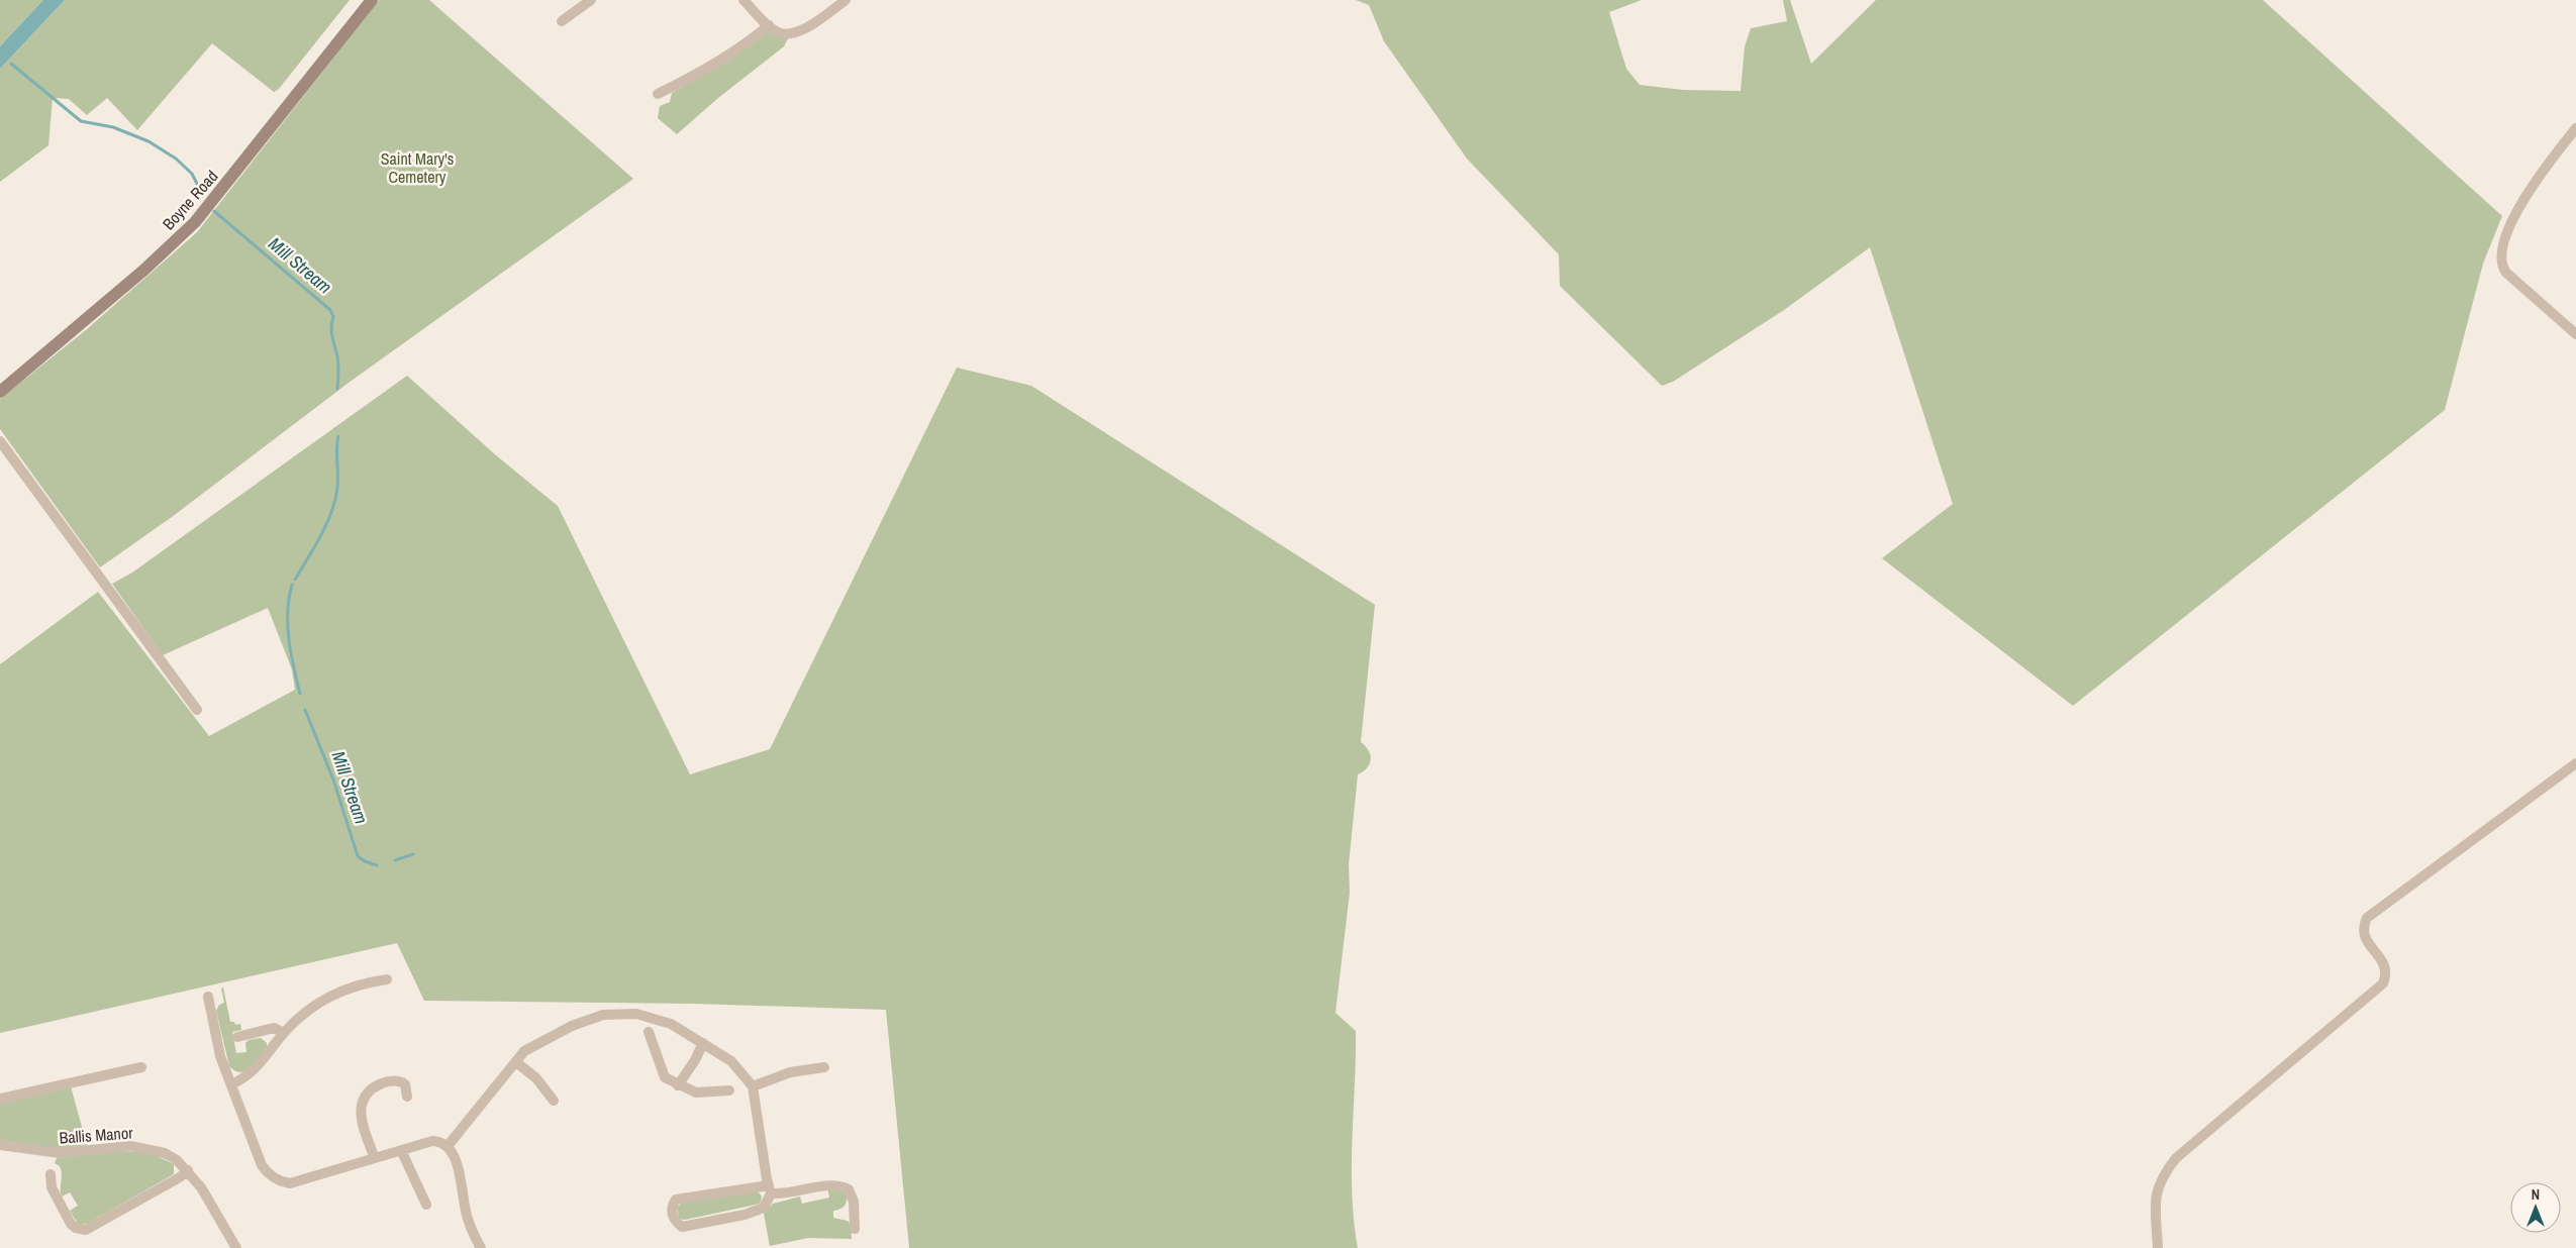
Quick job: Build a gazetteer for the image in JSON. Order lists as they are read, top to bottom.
{
  "streets": {
    "street": ["Boyne Road", "Ballis Manor"]
  },
  "water": ["Mill Stream"],
  "parks": ["Saint Mary's Cemetery"],
  "north": "top"
}
